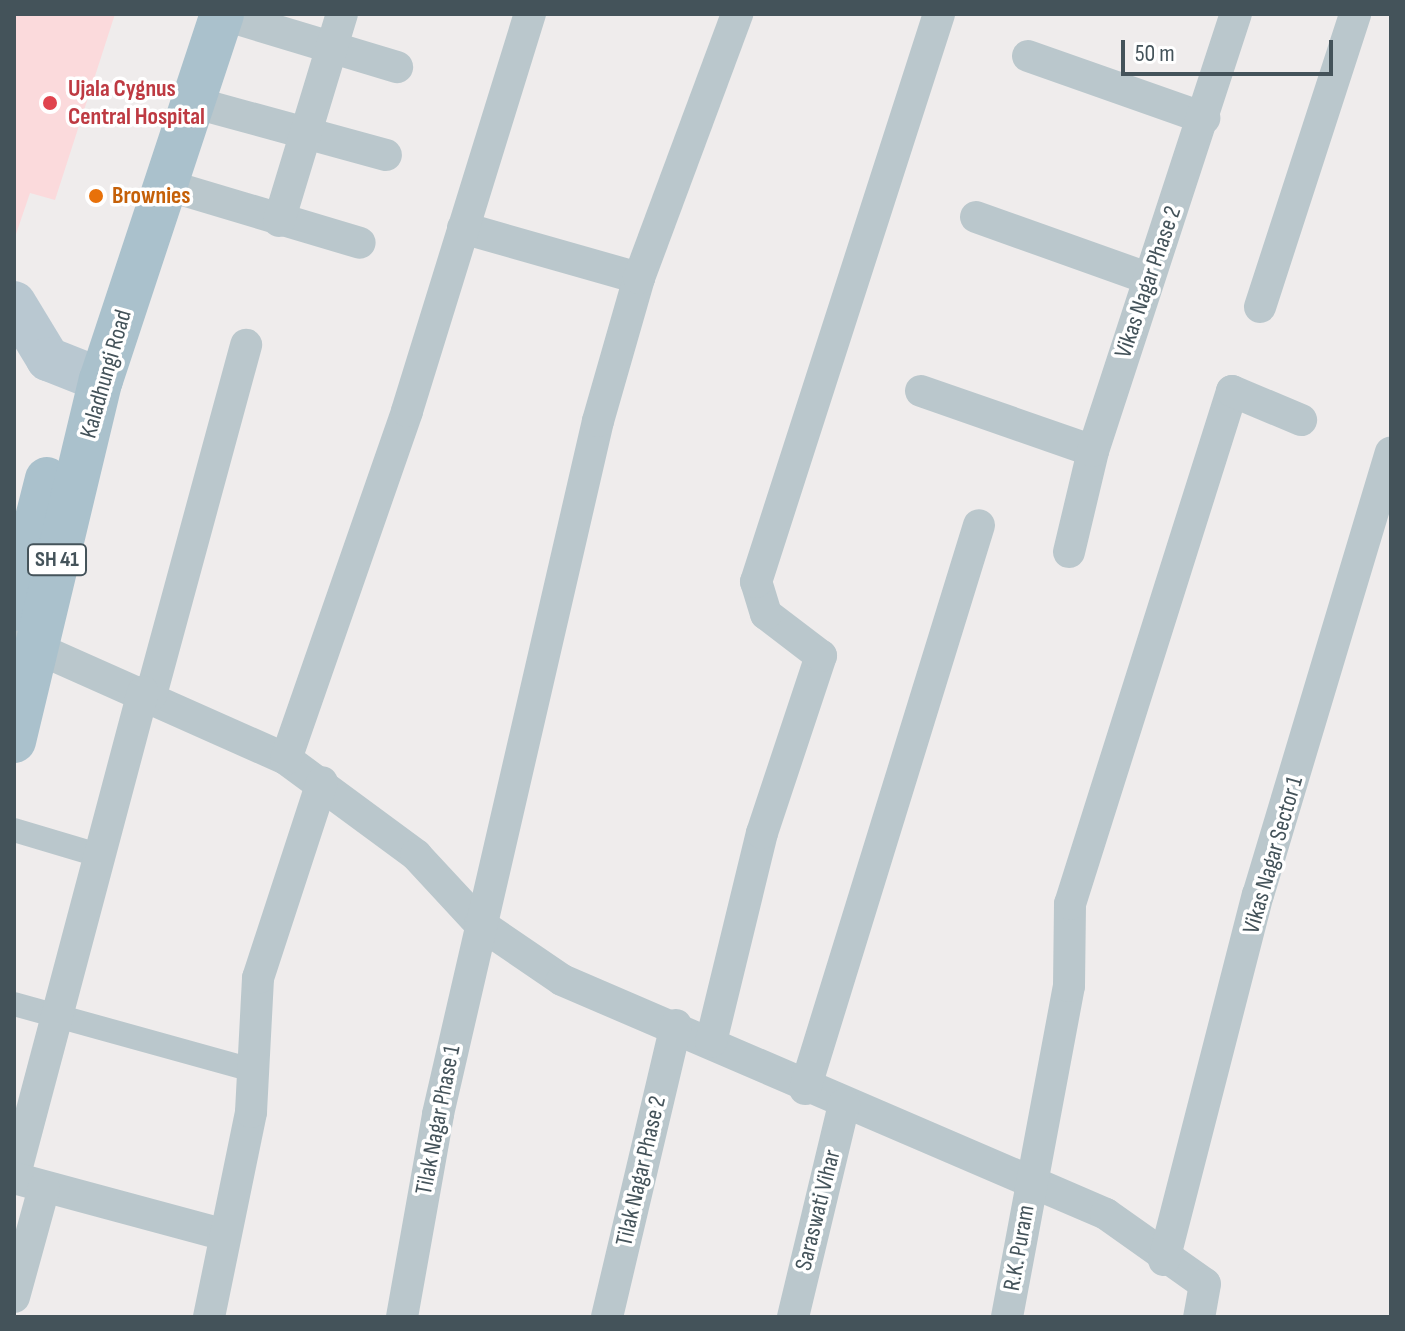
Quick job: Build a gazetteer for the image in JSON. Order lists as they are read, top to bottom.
{
  "streets": {
    "main road": ["Kaladhungi Road", "SH 41"],
    "street": [
      "Vikas Nagar Phase 2",
      "Vikas Nagar Sector 1",
      "Tilak Nagar Phase 1",
      "Tilak Nagar Phase 2",
      "Saraswati Vihar",
      "R.K. Puram"
    ]
  },
  "places": ["Ujala Cygnus Central Hospital", "Brownies"],
  "scale_bar": "50 m"
}
